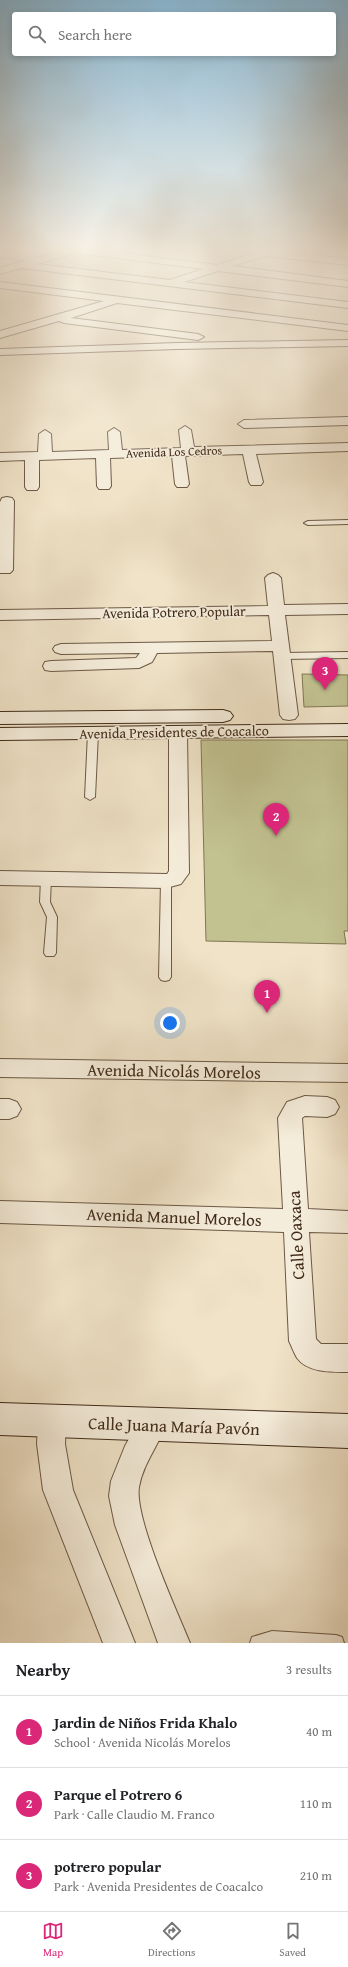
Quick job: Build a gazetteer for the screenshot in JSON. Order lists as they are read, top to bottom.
{
  "streets": {
    "street": [
      "Avenida Los Cedros",
      "Avenida Potrero Popular",
      "Avenida Presidentes de Coacalco",
      "Avenida Nicolás Morelos",
      "Avenida Manuel Morelos",
      "Calle Oaxaca",
      "Calle Juana María Pavón"
    ]
  },
  "crossings": [
    ["Avenida Manuel Morelos", "Calle Oaxaca"]
  ],
  "page": {
    "search": "Search here",
    "pins": ["3", "2", "1"],
    "heading": ["Nearby", "3 results"],
    "list": [
      {
        "mark": "1",
        "name": "Jardin de Niños Frida Khalo",
        "note": "School · Avenida Nicolás Morelos",
        "value": "40 m"
      },
      {
        "mark": "2",
        "name": "Parque el Potrero 6",
        "note": "Park · Calle Claudio M. Franco",
        "value": "110 m"
      },
      {
        "mark": "3",
        "name": "potrero popular",
        "note": "Park · Avenida Presidentes de Coacalco",
        "value": "210 m"
      }
    ],
    "nav": ["Map", "Directions", "Saved"]
  }
}
